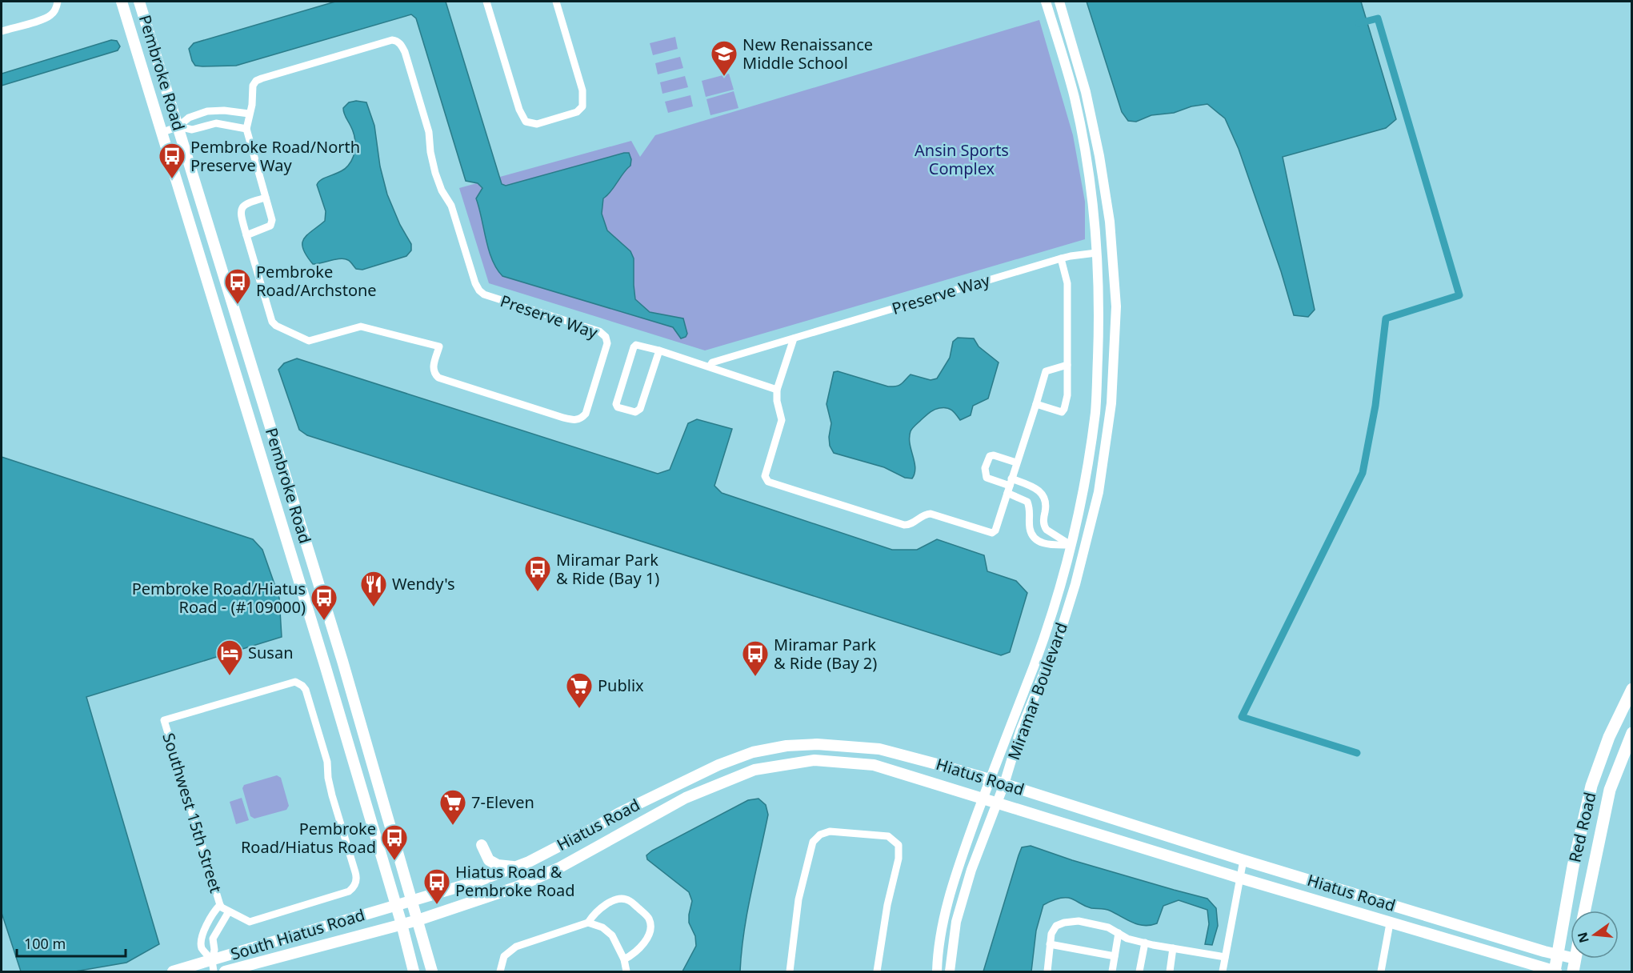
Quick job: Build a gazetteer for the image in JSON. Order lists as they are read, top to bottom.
{
  "streets": {
    "highway": ["Red Road"],
    "main road": ["Pembroke Road", "Hiatus Road", "South Hiatus Road"],
    "street": ["Preserve Way", "Miramar Boulevard", "Southwest 15th Street"]
  },
  "crossings": [
    ["Pembroke Road", "Hiatus Road"],
    ["Pembroke Road", "South Hiatus Road"],
    ["Preserve Way", "Miramar Boulevard"],
    ["Miramar Boulevard", "Hiatus Road"],
    ["Hiatus Road", "Red Road"],
    ["Hiatus Road", "South Hiatus Road"],
    ["Southwest 15th Street", "South Hiatus Road"]
  ],
  "parks": ["Ansin Sports Complex"],
  "places": {
    "school or university": ["New Renaissance Middle School"],
    "bus stop": [
      "Pembroke Road/North Preserve Way",
      "Pembroke Road/Archstone",
      "Miramar Park & Ride (Bay 1)",
      "Pembroke Road/Hiatus Road - (#109000)",
      "Miramar Park & Ride (Bay 2)",
      "Pembroke Road/Hiatus Road",
      "Hiatus Road & Pembroke Road"
    ],
    "restaurant": ["Wendy's"],
    "hotel": ["Susan"],
    "supermarket": ["Publix", "7-Eleven"]
  },
  "scale_bar": "100 m",
  "north": "left"
}
